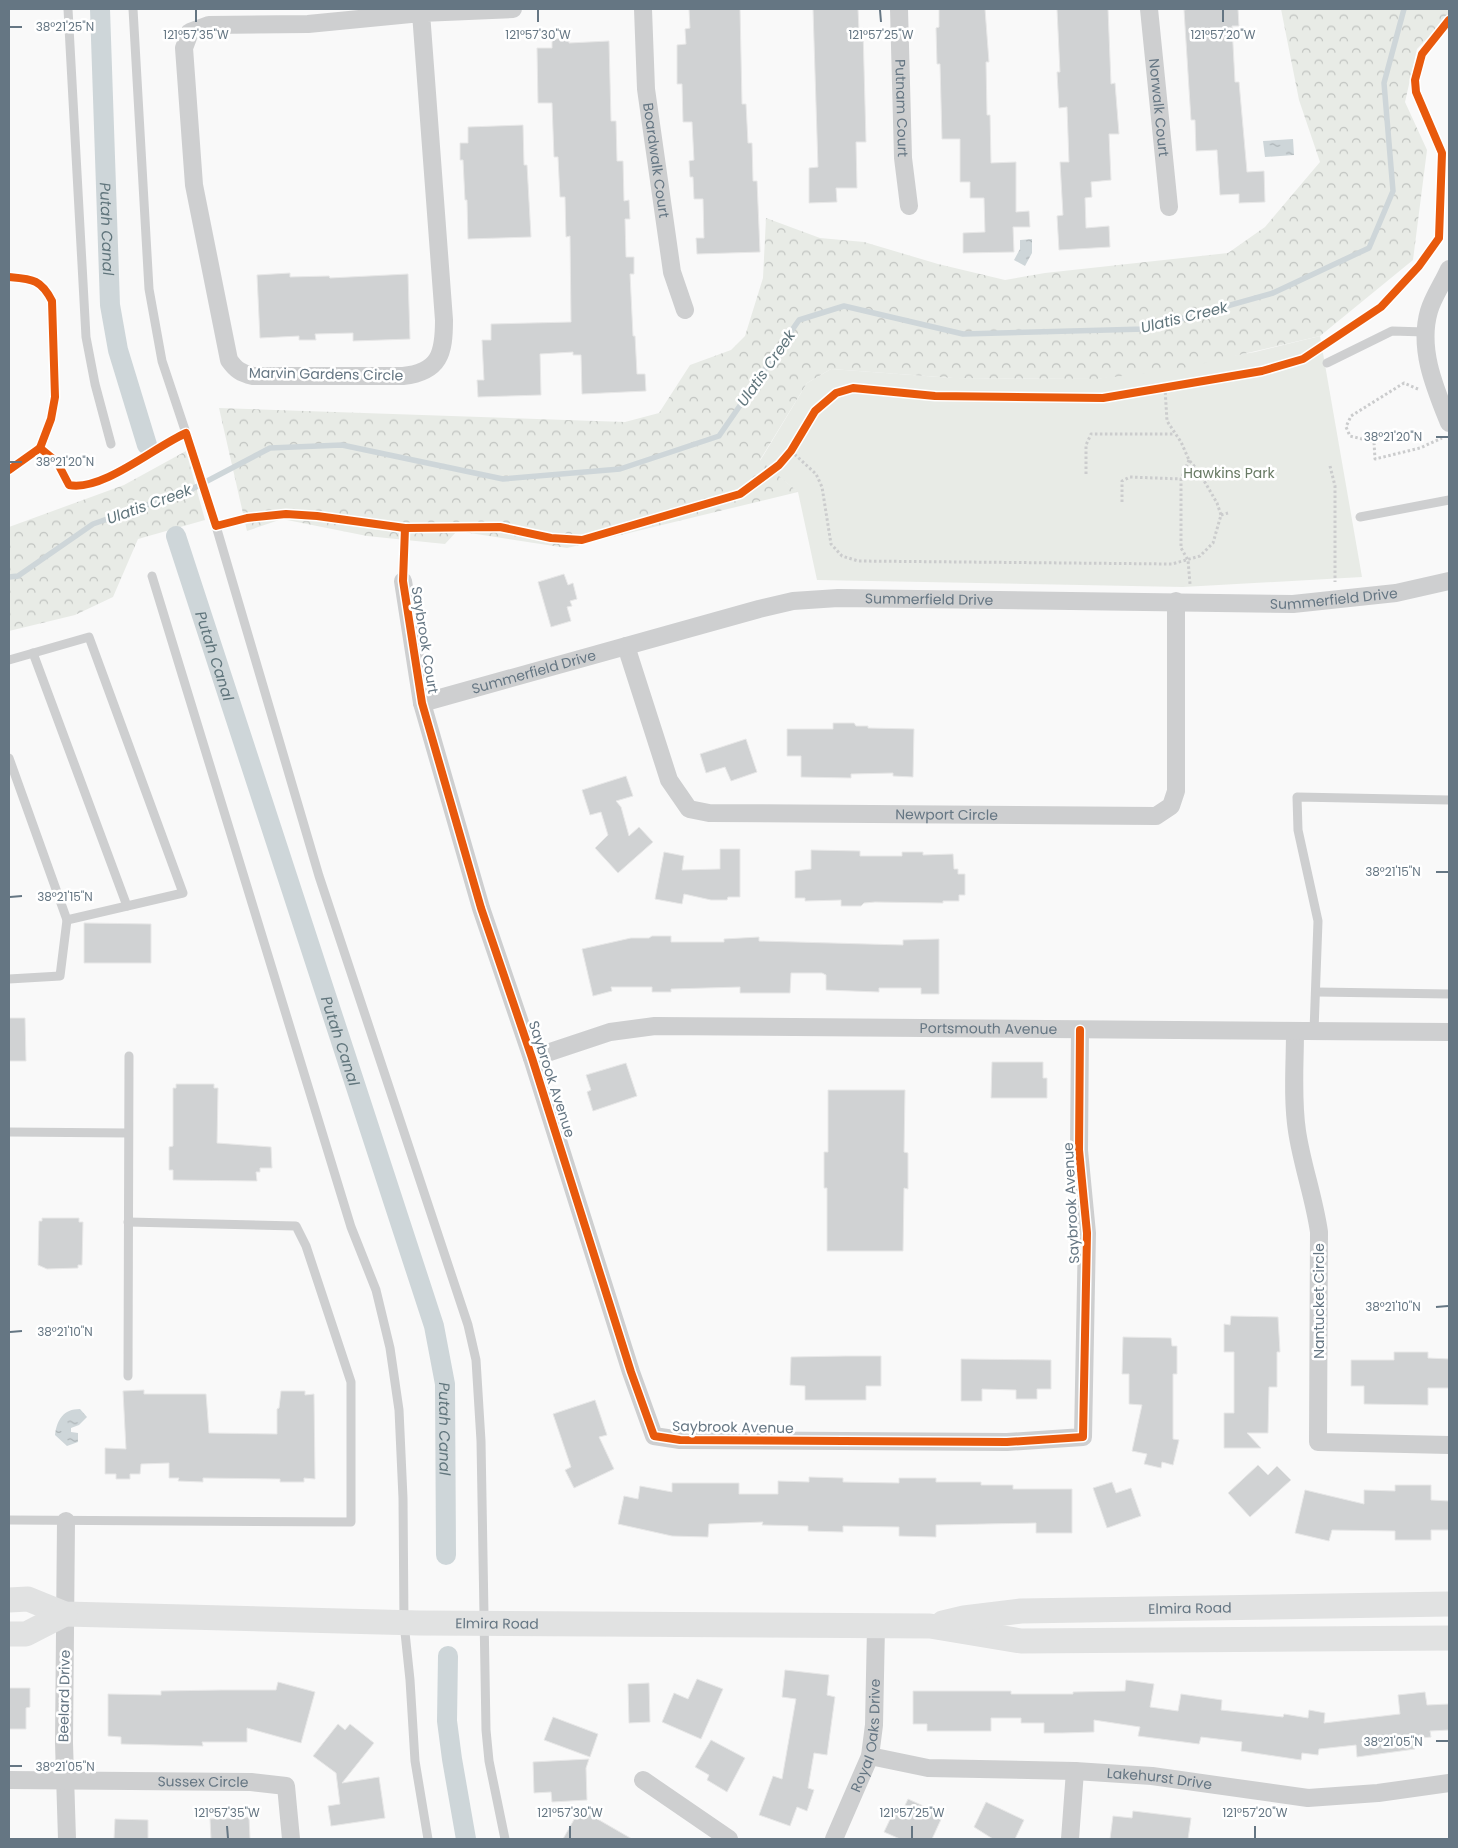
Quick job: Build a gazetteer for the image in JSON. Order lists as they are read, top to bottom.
{
  "streets": {
    "main road": ["Elmira Road"],
    "street": [
      "Putnam Court",
      "Norwalk Court",
      "Boardwalk Court",
      "Marvin Gardens Circle",
      "Summerfield Drive",
      "Saybrook Court",
      "Newport Circle",
      "Portsmouth Avenue",
      "Saybrook Avenue",
      "Nantucket Circle",
      "Beelard Drive",
      "Royal Oaks Drive",
      "Lakehurst Drive",
      "Sussex Circle"
    ]
  },
  "crossings": [
    ["Summerfield Drive", "Saybrook Court"],
    ["Summerfield Drive", "Newport Circle"],
    ["Summerfield Drive", "Saybrook Avenue"],
    ["Saybrook Court", "Saybrook Avenue"],
    ["Portsmouth Avenue", "Saybrook Avenue"],
    ["Portsmouth Avenue", "Nantucket Circle"],
    ["Elmira Road", "Beelard Drive"],
    ["Elmira Road", "Royal Oaks Drive"],
    ["Beelard Drive", "Sussex Circle"],
    ["Royal Oaks Drive", "Lakehurst Drive"]
  ],
  "water": ["Putah Canal", "Ulatis Creek"],
  "parks": ["Hawkins Park"],
  "coordinates": [
    "38°21'25\"N",
    "121°57'35\"W",
    "121°57'30\"W",
    "121°57'25\"W",
    "121°57'20\"W",
    "38°21'20\"N",
    "38°21'15\"N",
    "38°21'10\"N",
    "38°21'05\"N"
  ]
}
